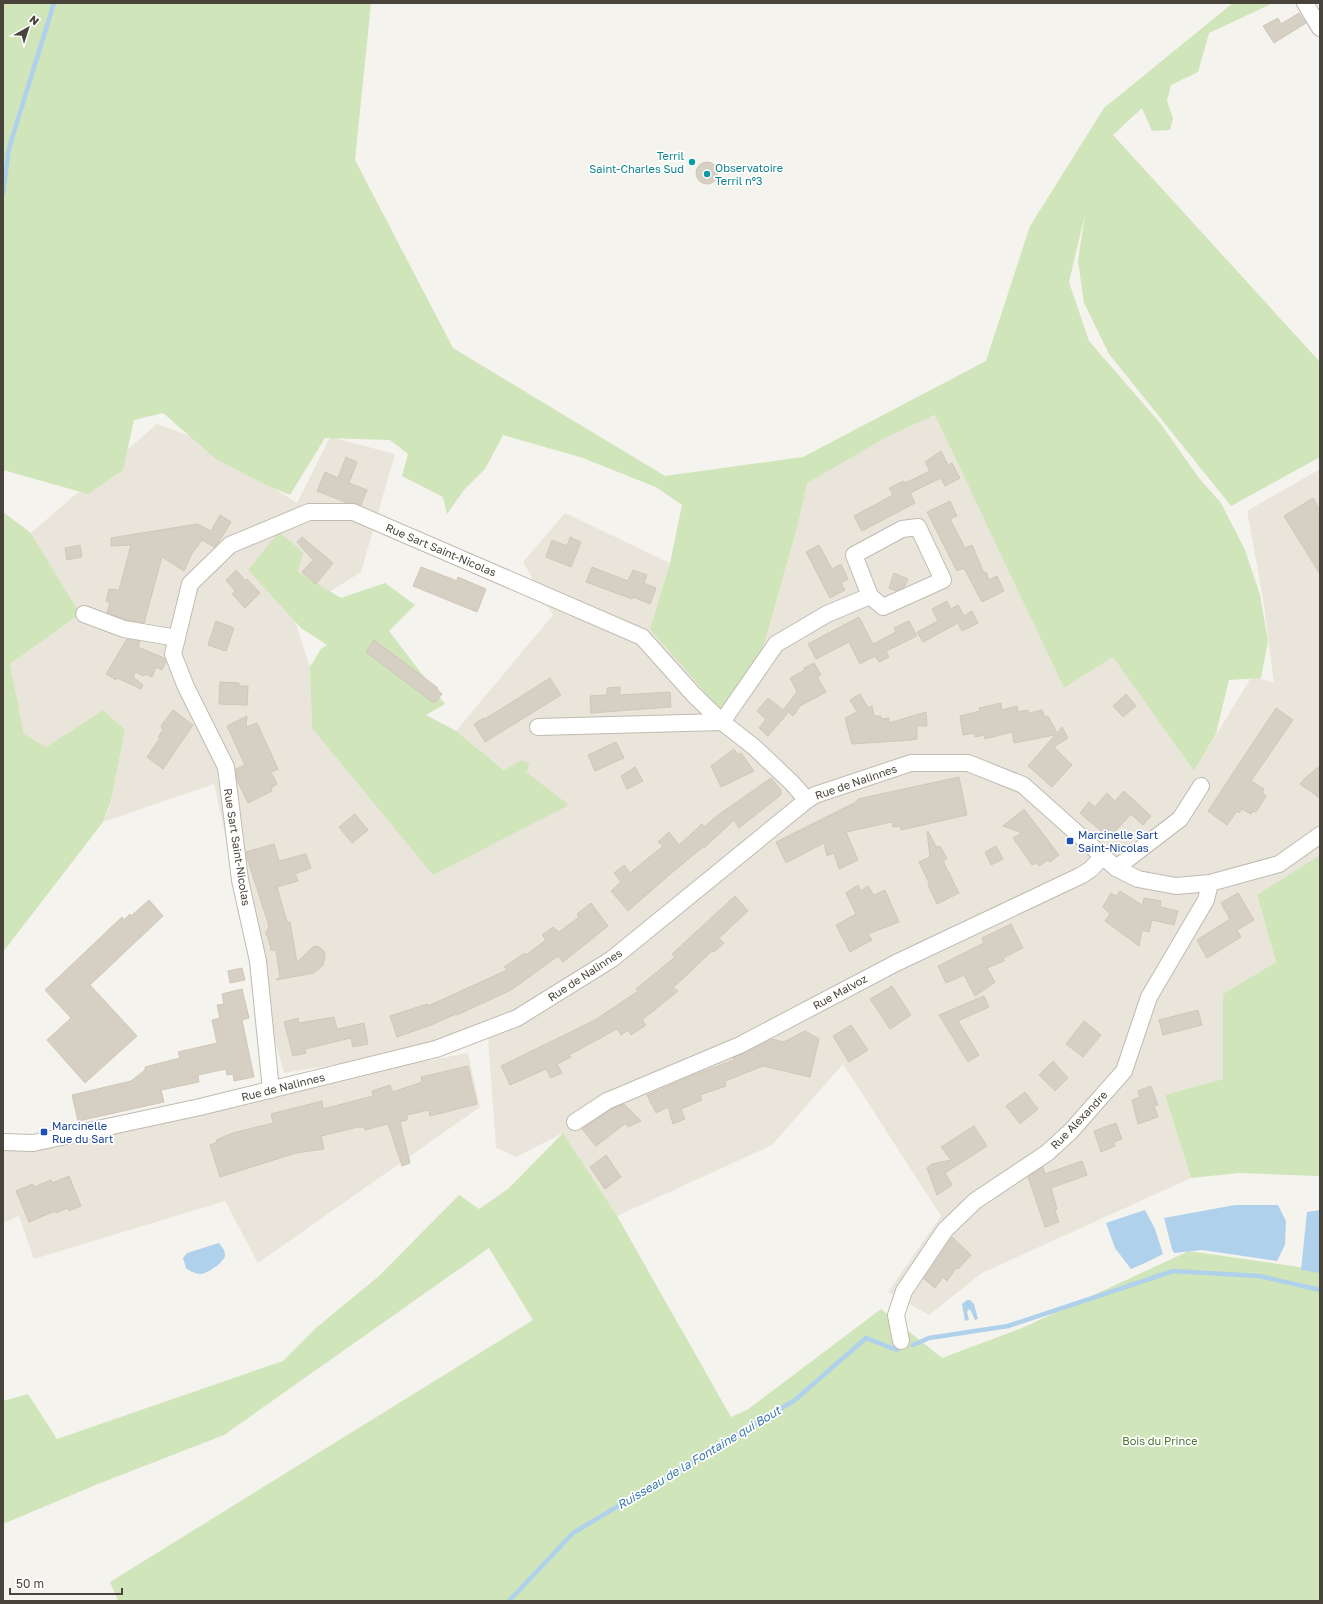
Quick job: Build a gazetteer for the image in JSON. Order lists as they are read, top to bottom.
{
  "streets": {
    "street": [
      "Rue Sart Saint-Nicolas",
      "Rue de Nalinnes",
      "Rue Malvoz",
      "Rue Alexandre"
    ]
  },
  "crossings": [
    ["Rue Sart Saint-Nicolas", "Rue de Nalinnes"],
    ["Rue de Nalinnes", "Rue Malvoz"],
    ["Rue de Nalinnes", "Rue Alexandre"]
  ],
  "water": ["Ruisseau de la Fontaine qui Bout"],
  "parks": ["Bois du Prince"],
  "places": {
    "other": ["Terril Saint-Charles Sud", "Observatoire Terril n°3"],
    "transit": ["Marcinelle Sart Saint-Nicolas", "Marcinelle Rue du Sart"]
  },
  "scale_bar": "50 m",
  "north": "top right"
}
